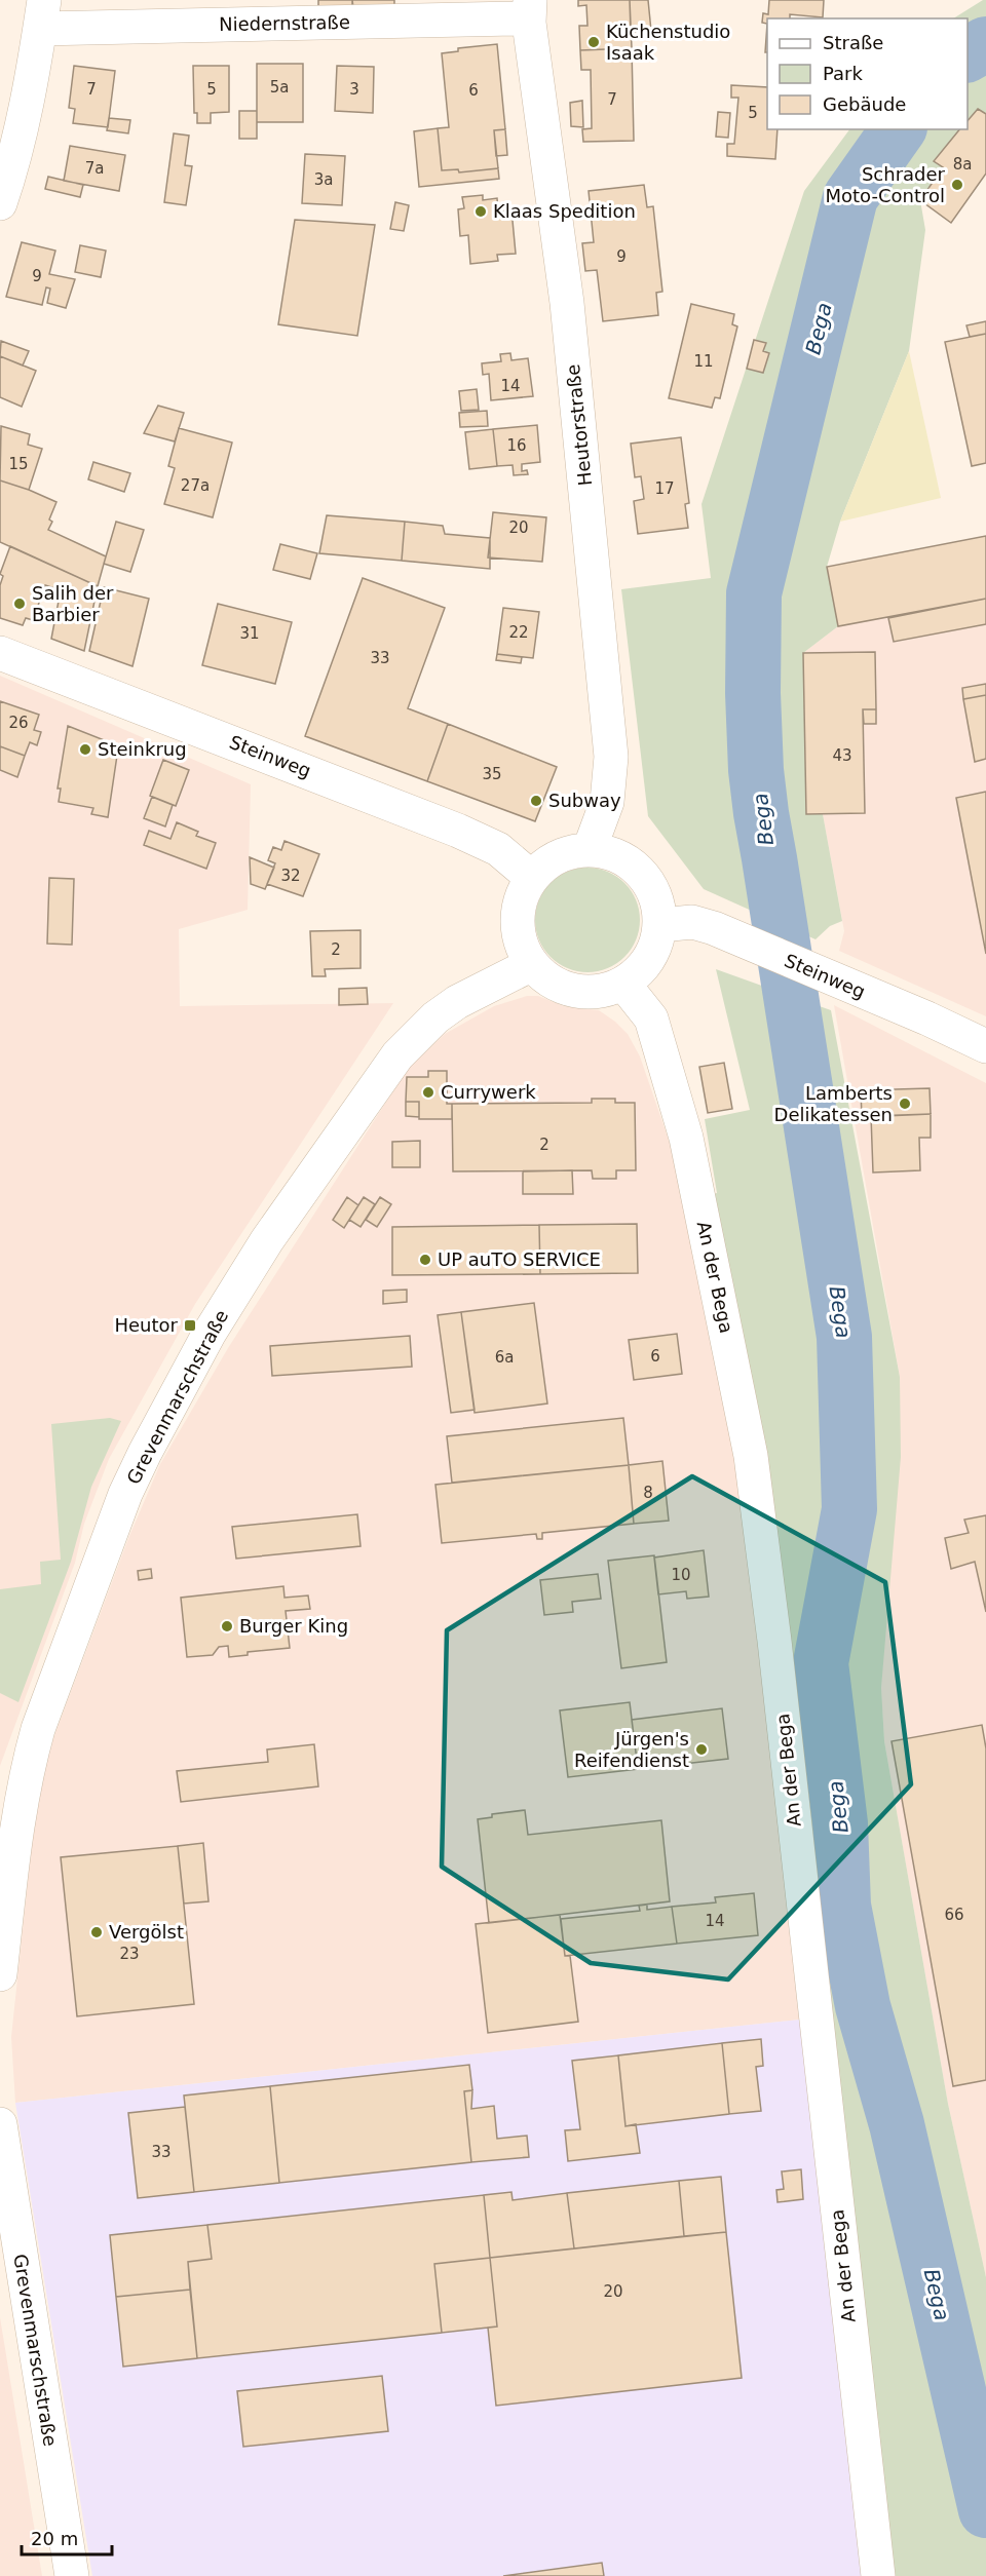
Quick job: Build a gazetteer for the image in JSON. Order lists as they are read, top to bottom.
{
  "streets": {
    "street": [
      "Niedernstraße",
      "Heutorstraße",
      "Steinweg",
      "An der Bega",
      "Grevenmarschstraße"
    ]
  },
  "crossings": [
    ["Niedernstraße", "Heutorstraße"],
    ["Heutorstraße", "Steinweg"],
    ["Heutorstraße", "An der Bega"],
    ["Heutorstraße", "Grevenmarschstraße"],
    ["Steinweg", "An der Bega"],
    ["Steinweg", "Grevenmarschstraße"],
    ["An der Bega", "Grevenmarschstraße"]
  ],
  "water": ["Bega"],
  "places": {
    "other": [
      "Küchenstudio Isaak",
      "Schrader Moto-Control",
      "Klaas Spedition",
      "Salih der Barbier",
      "Steinkrug",
      "Subway",
      "Currywerk",
      "Lamberts Delikatessen",
      "UP auTO SERVICE",
      "Burger King",
      "Jürgen's Reifendienst",
      "Vergölst"
    ],
    "transit": ["Heutor"]
  },
  "house_numbers": [
    "5a",
    "7",
    "5",
    "3",
    "6",
    "7",
    "5",
    "8a",
    "7a",
    "3a",
    "9",
    "9",
    "11",
    "14",
    "16",
    "15",
    "27a",
    "17",
    "20",
    "22",
    "31",
    "33",
    "26",
    "43",
    "35",
    "32",
    "2",
    "2",
    "6",
    "6a",
    "8",
    "10",
    "66",
    "14",
    "23",
    "33",
    "20"
  ],
  "legend": ["Straße", "Park", "Gebäude"],
  "scale_bar": "20 m"
}
